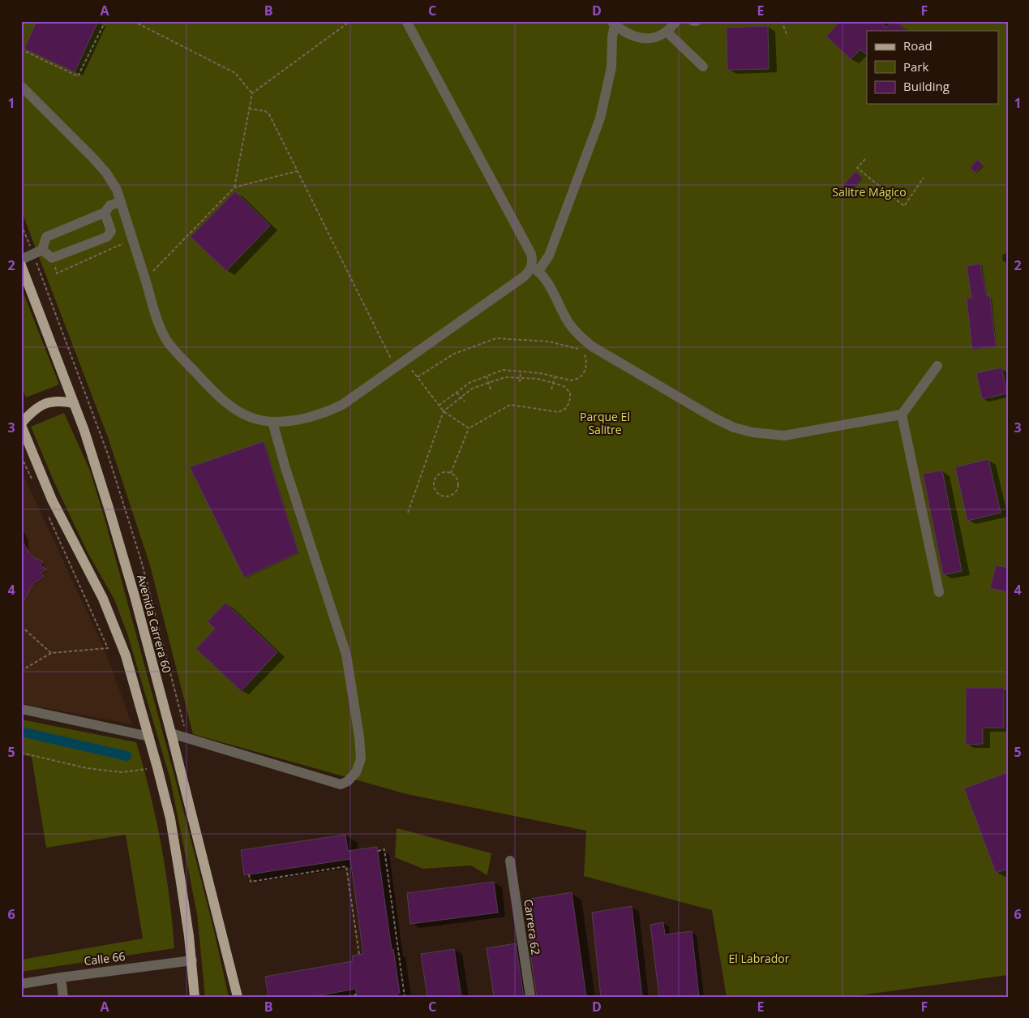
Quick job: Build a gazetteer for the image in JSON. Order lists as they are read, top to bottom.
{
  "streets": {
    "main road": ["Avenida Carrera 60"],
    "street": ["Carrera 62", "Calle 66"]
  },
  "parks": ["Salitre Mágico", "Parque El Salitre", "El Labrador"],
  "legend": ["Road", "Park", "Building"],
  "grid": {
    "columns": [
      "A",
      "B",
      "C",
      "D",
      "E",
      "F"
    ],
    "rows": [
      "1",
      "2",
      "3",
      "4",
      "5",
      "6"
    ]
  }
}
